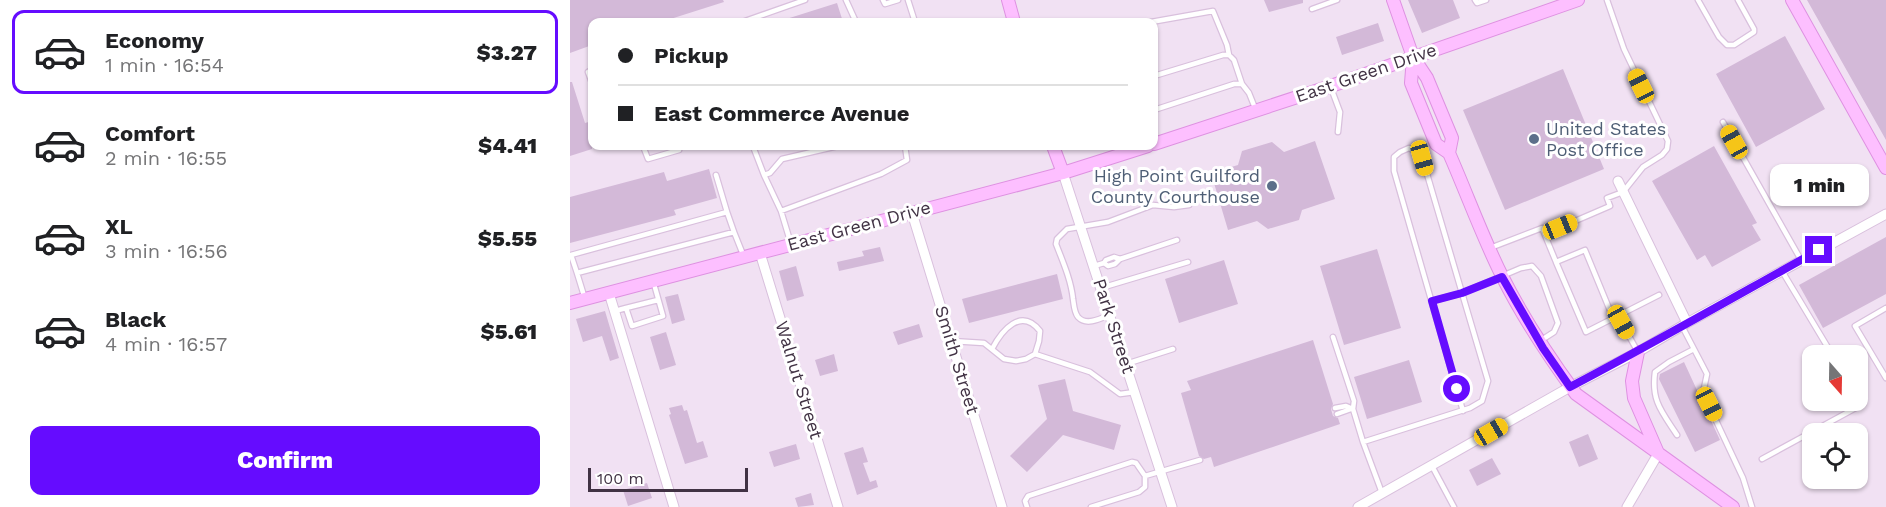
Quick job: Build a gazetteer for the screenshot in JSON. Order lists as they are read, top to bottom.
{
  "streets": {
    "main road": ["East Green Drive", "Park Street"],
    "street": ["Smith Street", "Walnut Street"]
  },
  "crossings": [
    ["East Green Drive", "Park Street"],
    ["East Green Drive", "Smith Street"],
    ["East Green Drive", "Walnut Street"]
  ],
  "places": ["United States Post Office", "High Point Guilford County Courthouse"],
  "scale_bar": "100 m",
  "north": "bottom",
  "page": {
    "list": [
      {
        "name": "Economy",
        "note": "1 min · 16:54",
        "value": "$3.27"
      },
      {
        "name": "Comfort",
        "note": "2 min · 16:55",
        "value": "$4.41"
      },
      {
        "name": "XL",
        "note": "3 min · 16:56",
        "value": "$5.55"
      },
      {
        "name": "Black",
        "note": "4 min · 16:57",
        "value": "$5.61"
      }
    ],
    "banner": ["Pickup", "East Commerce Avenue"],
    "bubble": "1 min",
    "buttons": "Confirm",
    "scale": "100 m"
  }
}
